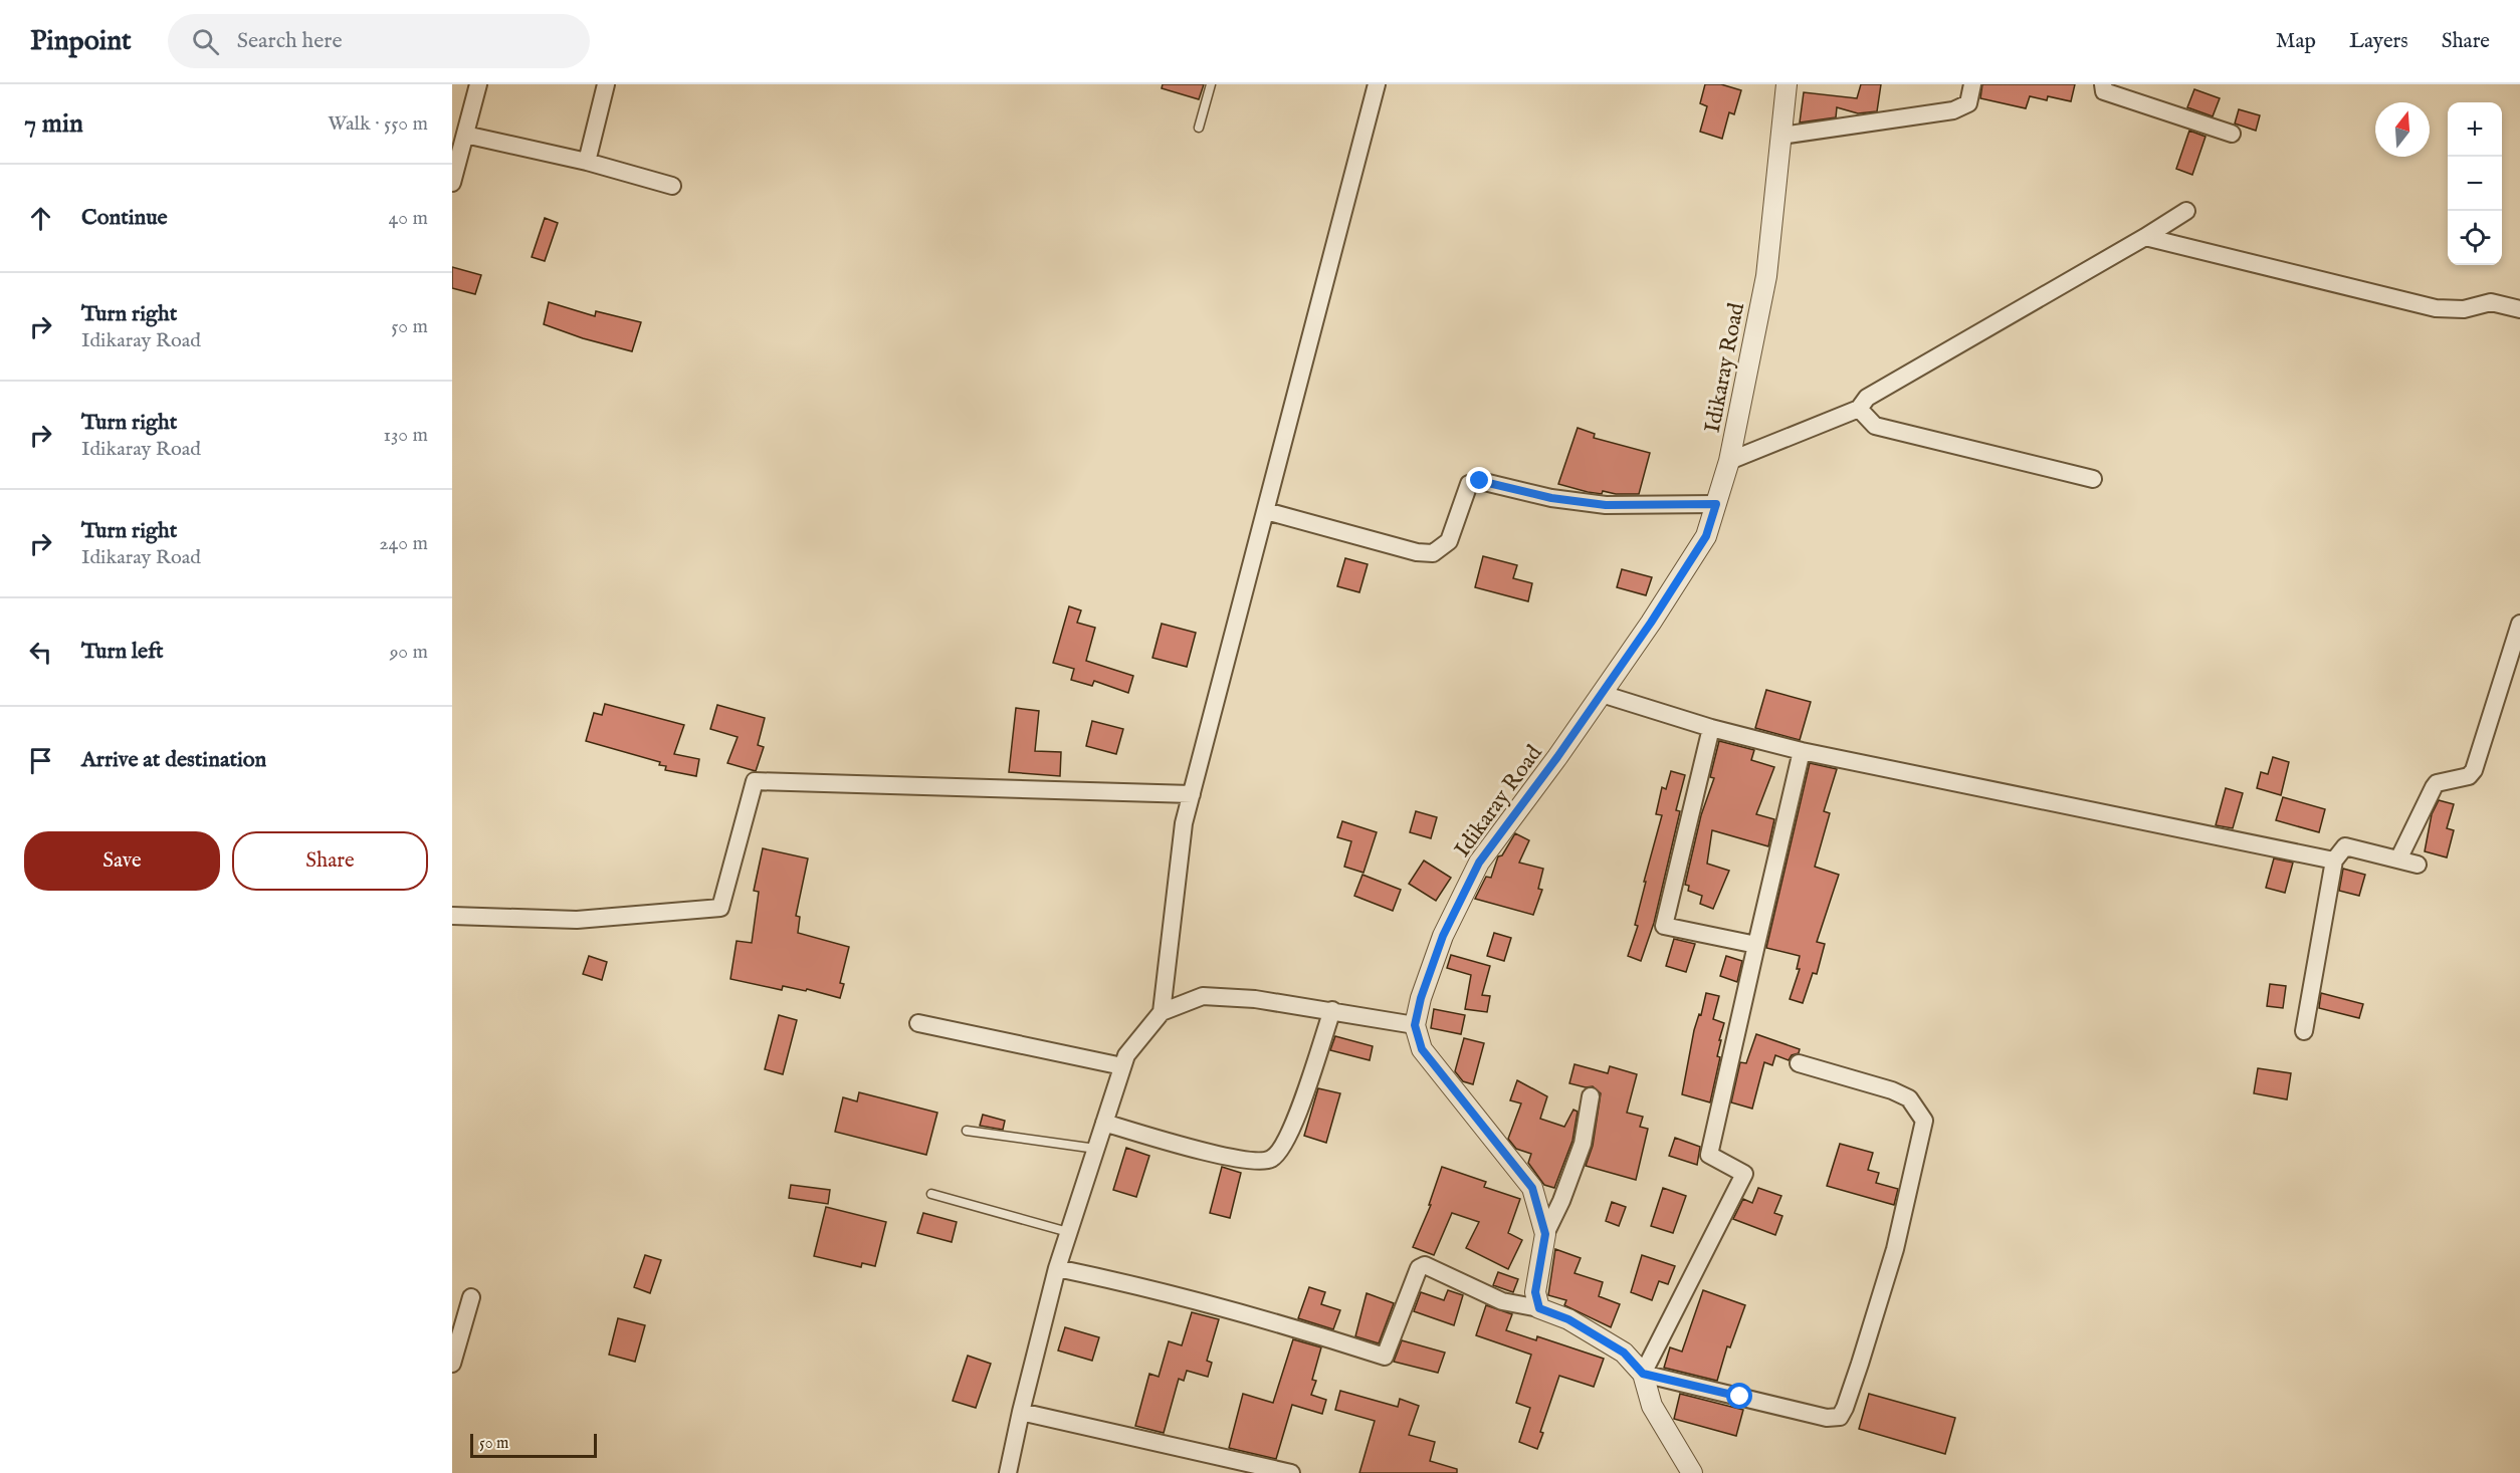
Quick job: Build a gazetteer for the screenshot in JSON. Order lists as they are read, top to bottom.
{
  "streets": {
    "street": ["Idikaray Road"]
  },
  "scale_bar": "50 m",
  "north": "top",
  "page": {
    "header": "Pinpoint",
    "search": "Search here",
    "nav": ["Map", "Layers", "Share"],
    "heading": ["7 min", "Walk · 550 m"],
    "map_buttons": ["+", "−"],
    "list": [
      ["Continue", "40 m"],
      ["Turn right", "Idikaray Road", "50 m"],
      ["Turn right", "Idikaray Road", "130 m"],
      ["Turn right", "Idikaray Road", "240 m"],
      ["Turn left", "90 m"],
      "Arrive at destination"
    ],
    "buttons": ["Save", "Share"],
    "scale": "50 m"
  }
}
